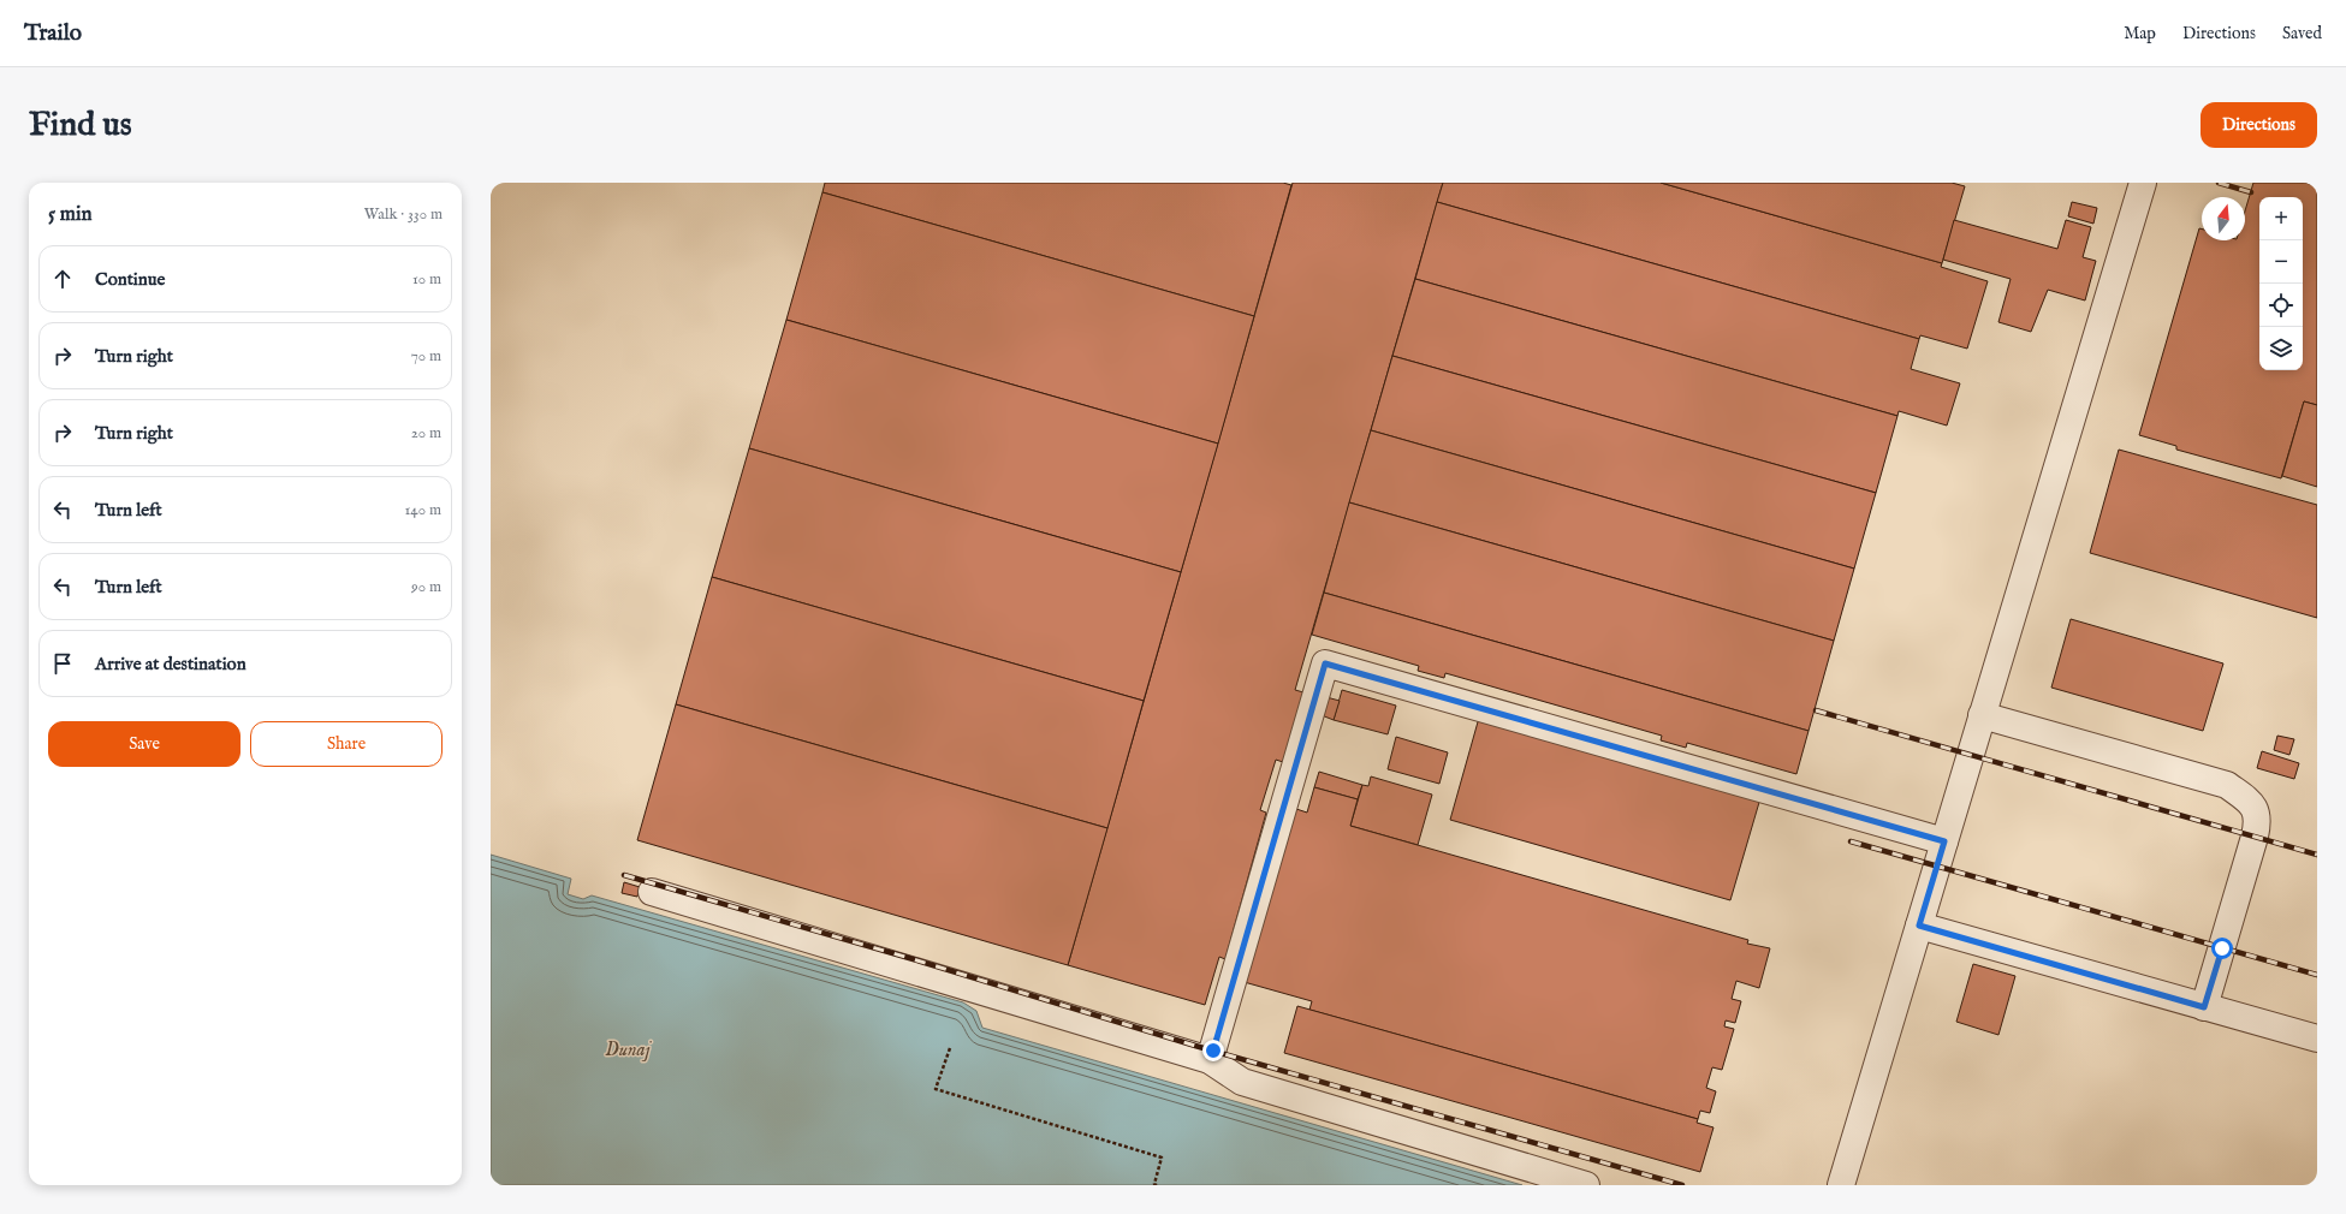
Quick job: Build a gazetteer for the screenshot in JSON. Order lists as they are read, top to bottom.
{
  "water": ["Dunaj"],
  "north": "top",
  "page": {
    "header": "Trailo",
    "nav": ["Map", "Directions", "Saved"],
    "buttons": [
      "Directions",
      ["Save", "Share"]
    ],
    "title": "Find us",
    "heading": ["5 min", "Walk · 330 m"],
    "map_buttons": ["+", "−"],
    "list": [
      ["Continue", "10 m"],
      ["Turn right", "70 m"],
      ["Turn right", "20 m"],
      ["Turn left", "140 m"],
      ["Turn left", "90 m"],
      "Arrive at destination"
    ]
  }
}
